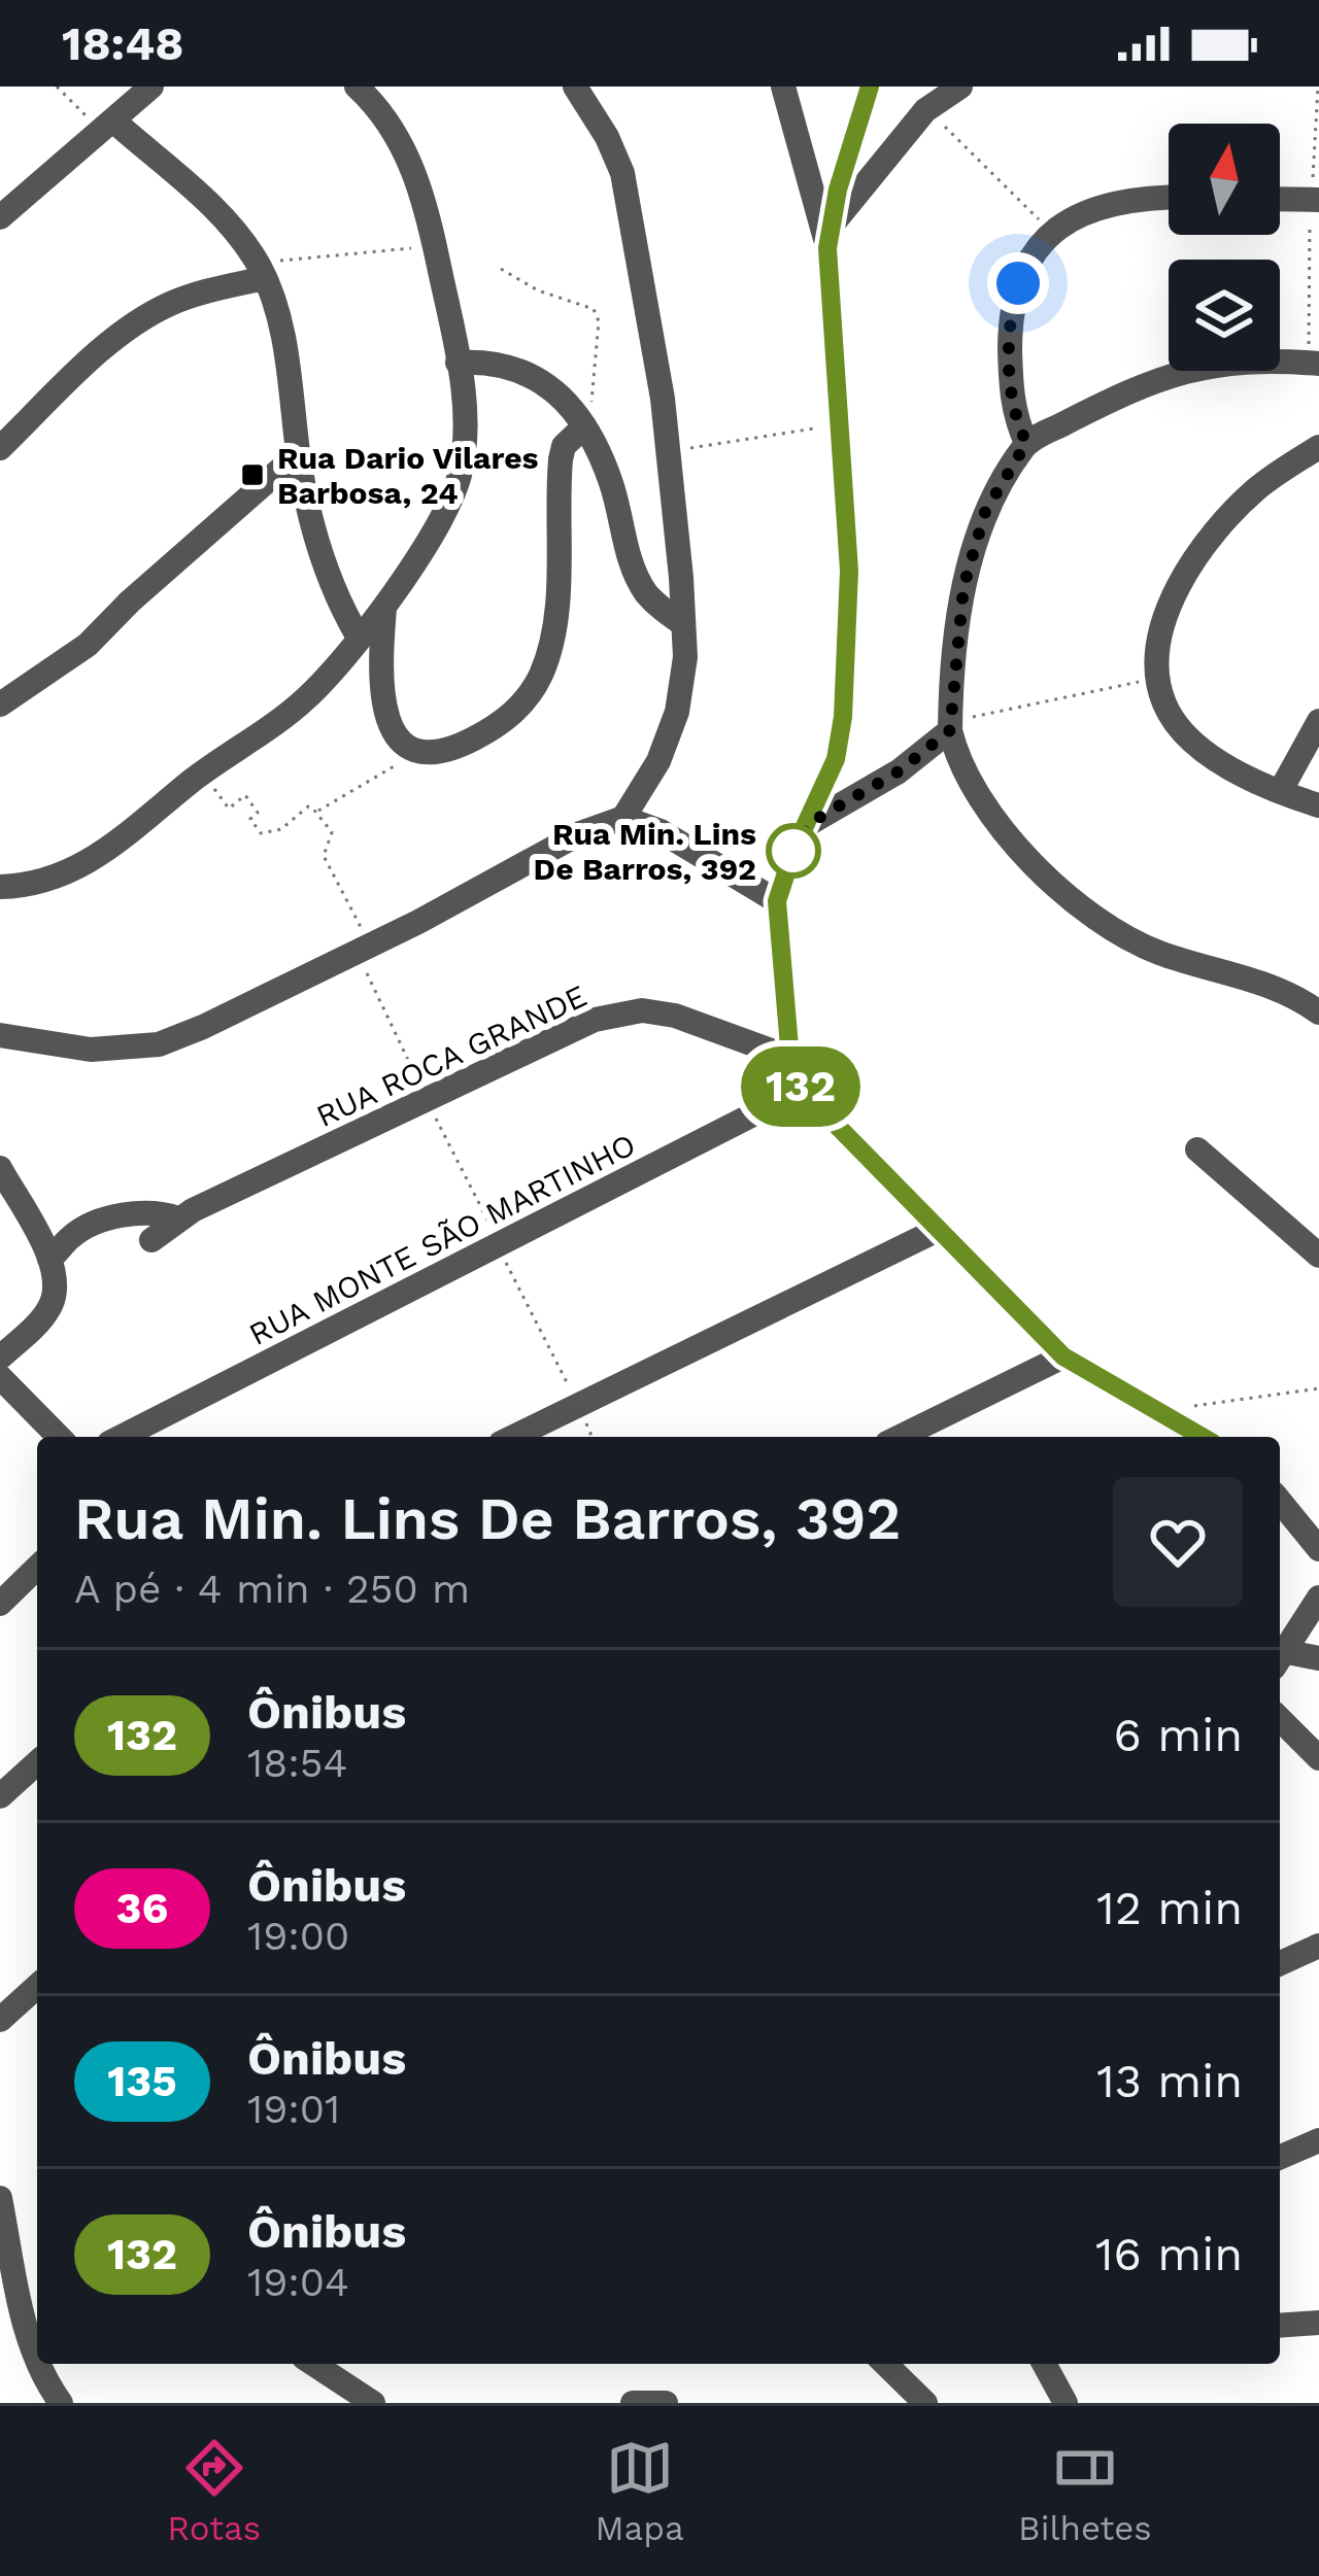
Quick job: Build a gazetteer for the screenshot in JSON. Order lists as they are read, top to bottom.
{
  "streets": {
    "street": ["RUA ROCA GRANDE", "RUA MONTE SÃO MARTINHO"]
  },
  "places": {
    "transit": ["Rua Dario Vilares Barbosa, 24"],
    "other": ["Rua Min. Lins De Barros, 392"]
  },
  "lines": ["bus line 132"],
  "north": "top",
  "page": {
    "status": "18:48",
    "on_map": "132",
    "heading": ["Rua Min. Lins De Barros, 392", "A pé · 4 min · 250 m"],
    "list": [
      {
        "mark": "132",
        "name": "Ônibus",
        "note": "18:54",
        "value": "6 min"
      },
      {
        "mark": "36",
        "name": "Ônibus",
        "note": "19:00",
        "value": "12 min"
      },
      {
        "mark": "135",
        "name": "Ônibus",
        "note": "19:01",
        "value": "13 min"
      },
      {
        "mark": "132",
        "name": "Ônibus",
        "note": "19:04",
        "value": "16 min"
      }
    ],
    "tabs": ["Rotas", "Mapa", "Bilhetes"]
  }
}
